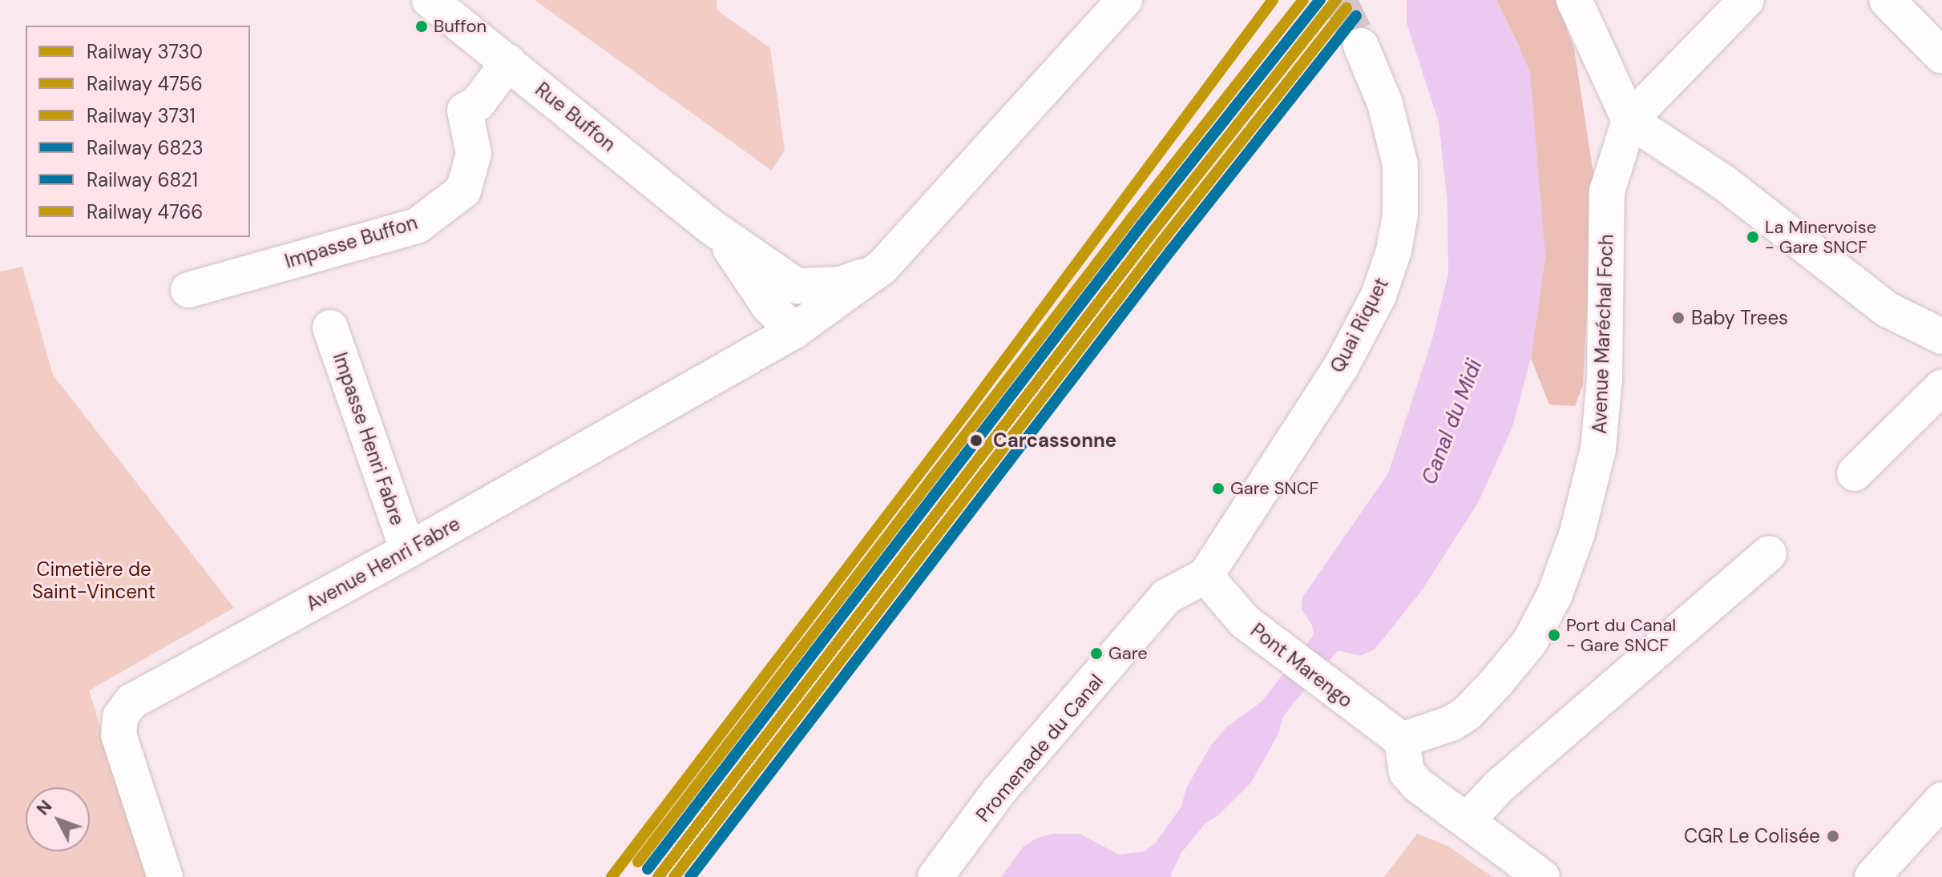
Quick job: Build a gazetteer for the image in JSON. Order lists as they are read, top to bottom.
{
  "streets": {
    "street": [
      "Rue Buffon",
      "Impasse Buffon",
      "Quai Riquet",
      "Avenue Maréchal Foch",
      "Impasse Henri Fabre",
      "Avenue Henri Fabre",
      "Pont Marengo",
      "Promenade du Canal"
    ]
  },
  "crossings": [
    ["Rue Buffon", "Impasse Buffon"],
    ["Rue Buffon", "Avenue Henri Fabre"],
    ["Quai Riquet", "Pont Marengo"],
    ["Quai Riquet", "Promenade du Canal"],
    ["Avenue Maréchal Foch", "Pont Marengo"],
    ["Impasse Henri Fabre", "Avenue Henri Fabre"],
    ["Pont Marengo", "Promenade du Canal"]
  ],
  "water": ["Canal du Midi"],
  "parks": ["Cimetière de Saint-Vincent"],
  "places": [
    "Buffon",
    "La Minervoise - Gare SNCF",
    "Baby Trees",
    "Carcassonne",
    "Gare SNCF",
    "Port du Canal - Gare SNCF",
    "Gare",
    "CGR Le Colisée"
  ],
  "lines": [
    "rail line 3730",
    "rail line 3731",
    "rail line 6823",
    "rail line 4766",
    "rail line 4756",
    "rail line 6821"
  ],
  "legend": [
    "Railway 3730",
    "Railway 4756",
    "Railway 3731",
    "Railway 6823",
    "Railway 6821",
    "Railway 4766"
  ],
  "north": "top left"
}
